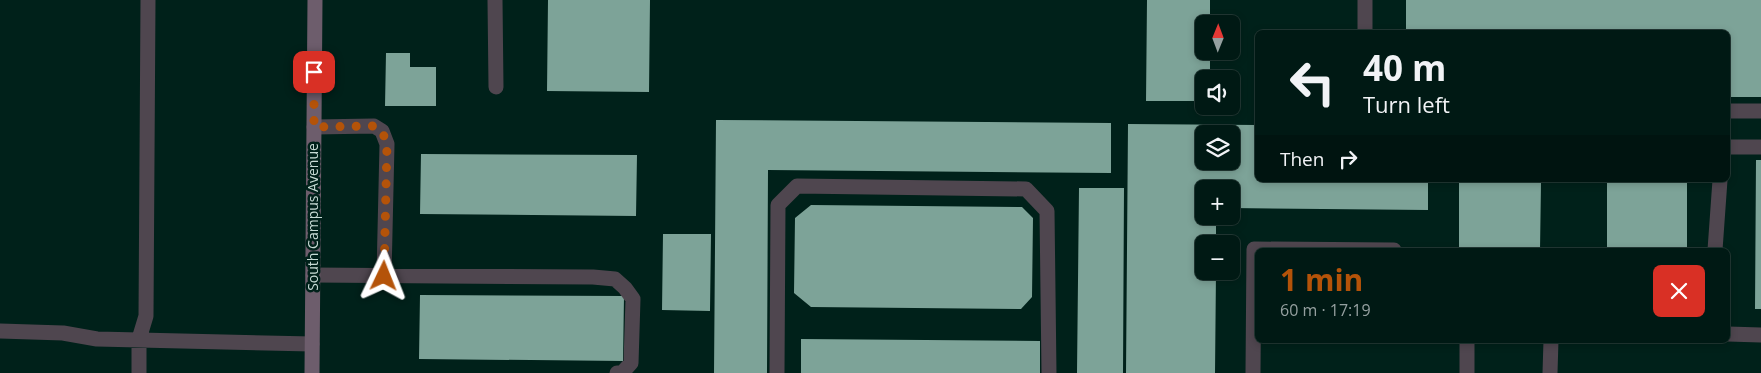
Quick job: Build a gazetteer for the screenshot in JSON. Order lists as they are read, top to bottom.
{
  "streets": {
    "street": ["South Campus Avenue"]
  },
  "north": "top",
  "page": {
    "map_buttons": ["+", "−"],
    "turn": ["40 m", "Turn left"],
    "then": "Then",
    "heading": ["1 min", "60 m · 17:19"]
  }
}
